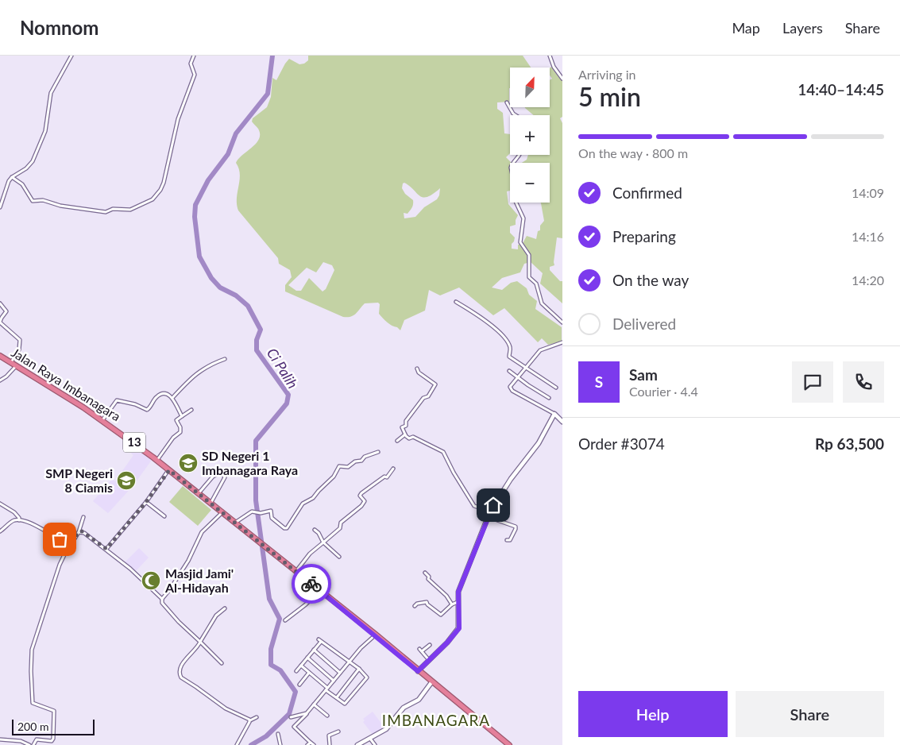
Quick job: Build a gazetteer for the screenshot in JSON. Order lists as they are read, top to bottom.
{
  "streets": {
    "highway": ["Jalan Raya Imbanagara", "13"]
  },
  "districts": ["IMBANAGARA"],
  "water": ["Ci Palih"],
  "places": {
    "school or university": ["SD Negeri 1 Imbanagara Raya", "SMP Negeri 8 Ciamis"],
    "mosque": ["Masjid Jami' Al-Hidayah"]
  },
  "scale_bar": "200 m",
  "north": "top right",
  "page": {
    "header": "Nomnom",
    "nav": ["Map", "Layers", "Share"],
    "heading": ["5 min", "Arriving in", "14:40–14:45"],
    "panel": [
      "Sam",
      "Courier · 4.4",
      "Order #3074",
      "Rp 63,500"
    ],
    "map_buttons": ["+", "−"],
    "bar": "On the way · 800 m",
    "list": [
      ["Confirmed", "14:09"],
      ["Preparing", "14:16"],
      ["On the way", "14:20"],
      "Delivered"
    ],
    "round": "S",
    "buttons": ["Help", "Share"],
    "scale": "200 m"
  }
}
